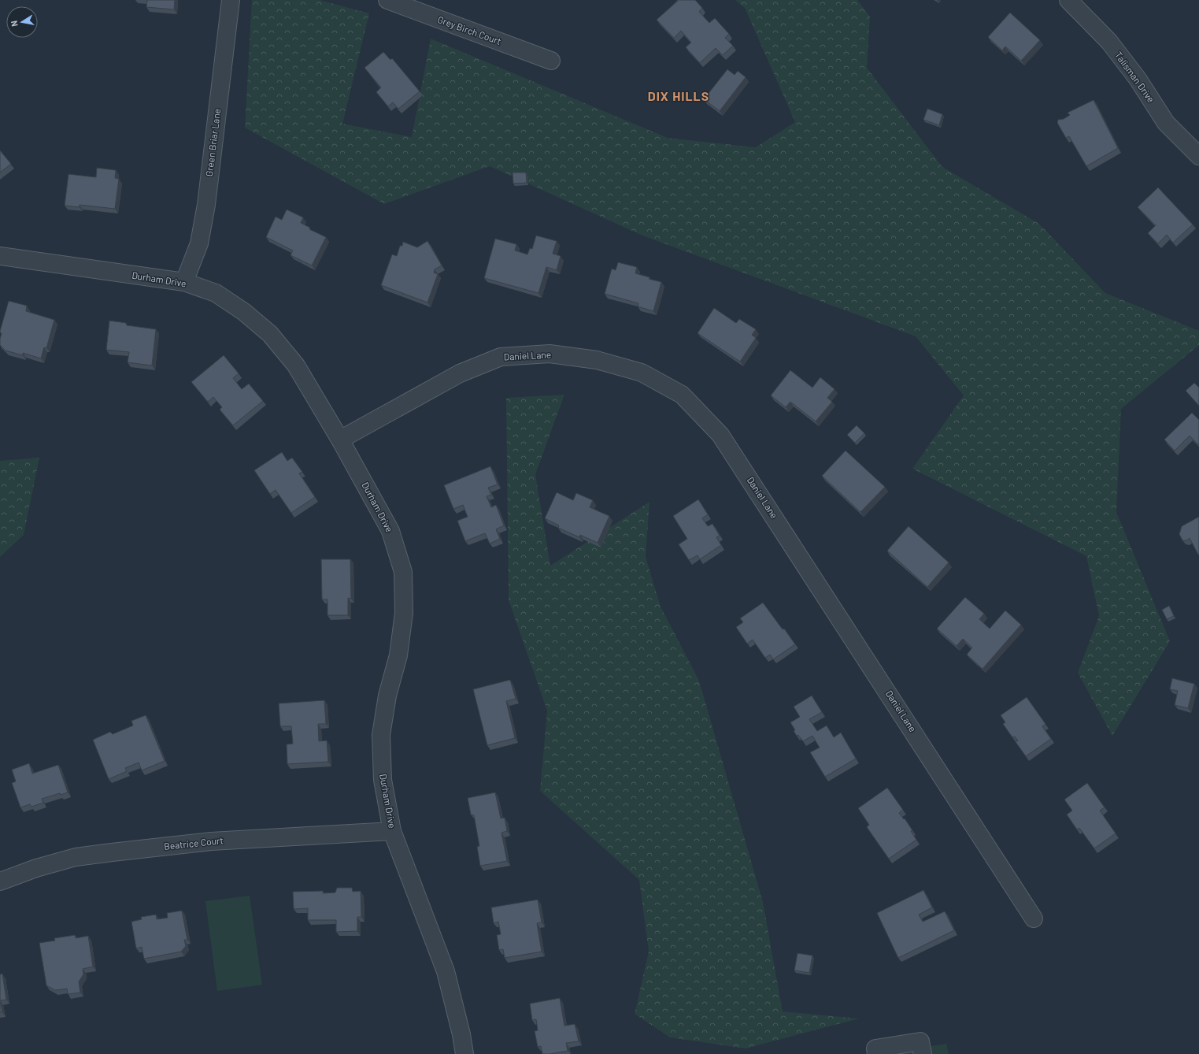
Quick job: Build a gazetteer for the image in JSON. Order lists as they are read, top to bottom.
{
  "streets": {
    "street": [
      "Grey Birch Court",
      "Talisman Drive",
      "Green Briar Lane",
      "Durham Drive",
      "Daniel Lane",
      "Beatrice Court"
    ]
  },
  "crossings": [
    ["Green Briar Lane", "Durham Drive"],
    ["Durham Drive", "Daniel Lane"],
    ["Durham Drive", "Beatrice Court"]
  ],
  "districts": ["DIX HILLS"],
  "north": "left"
}
